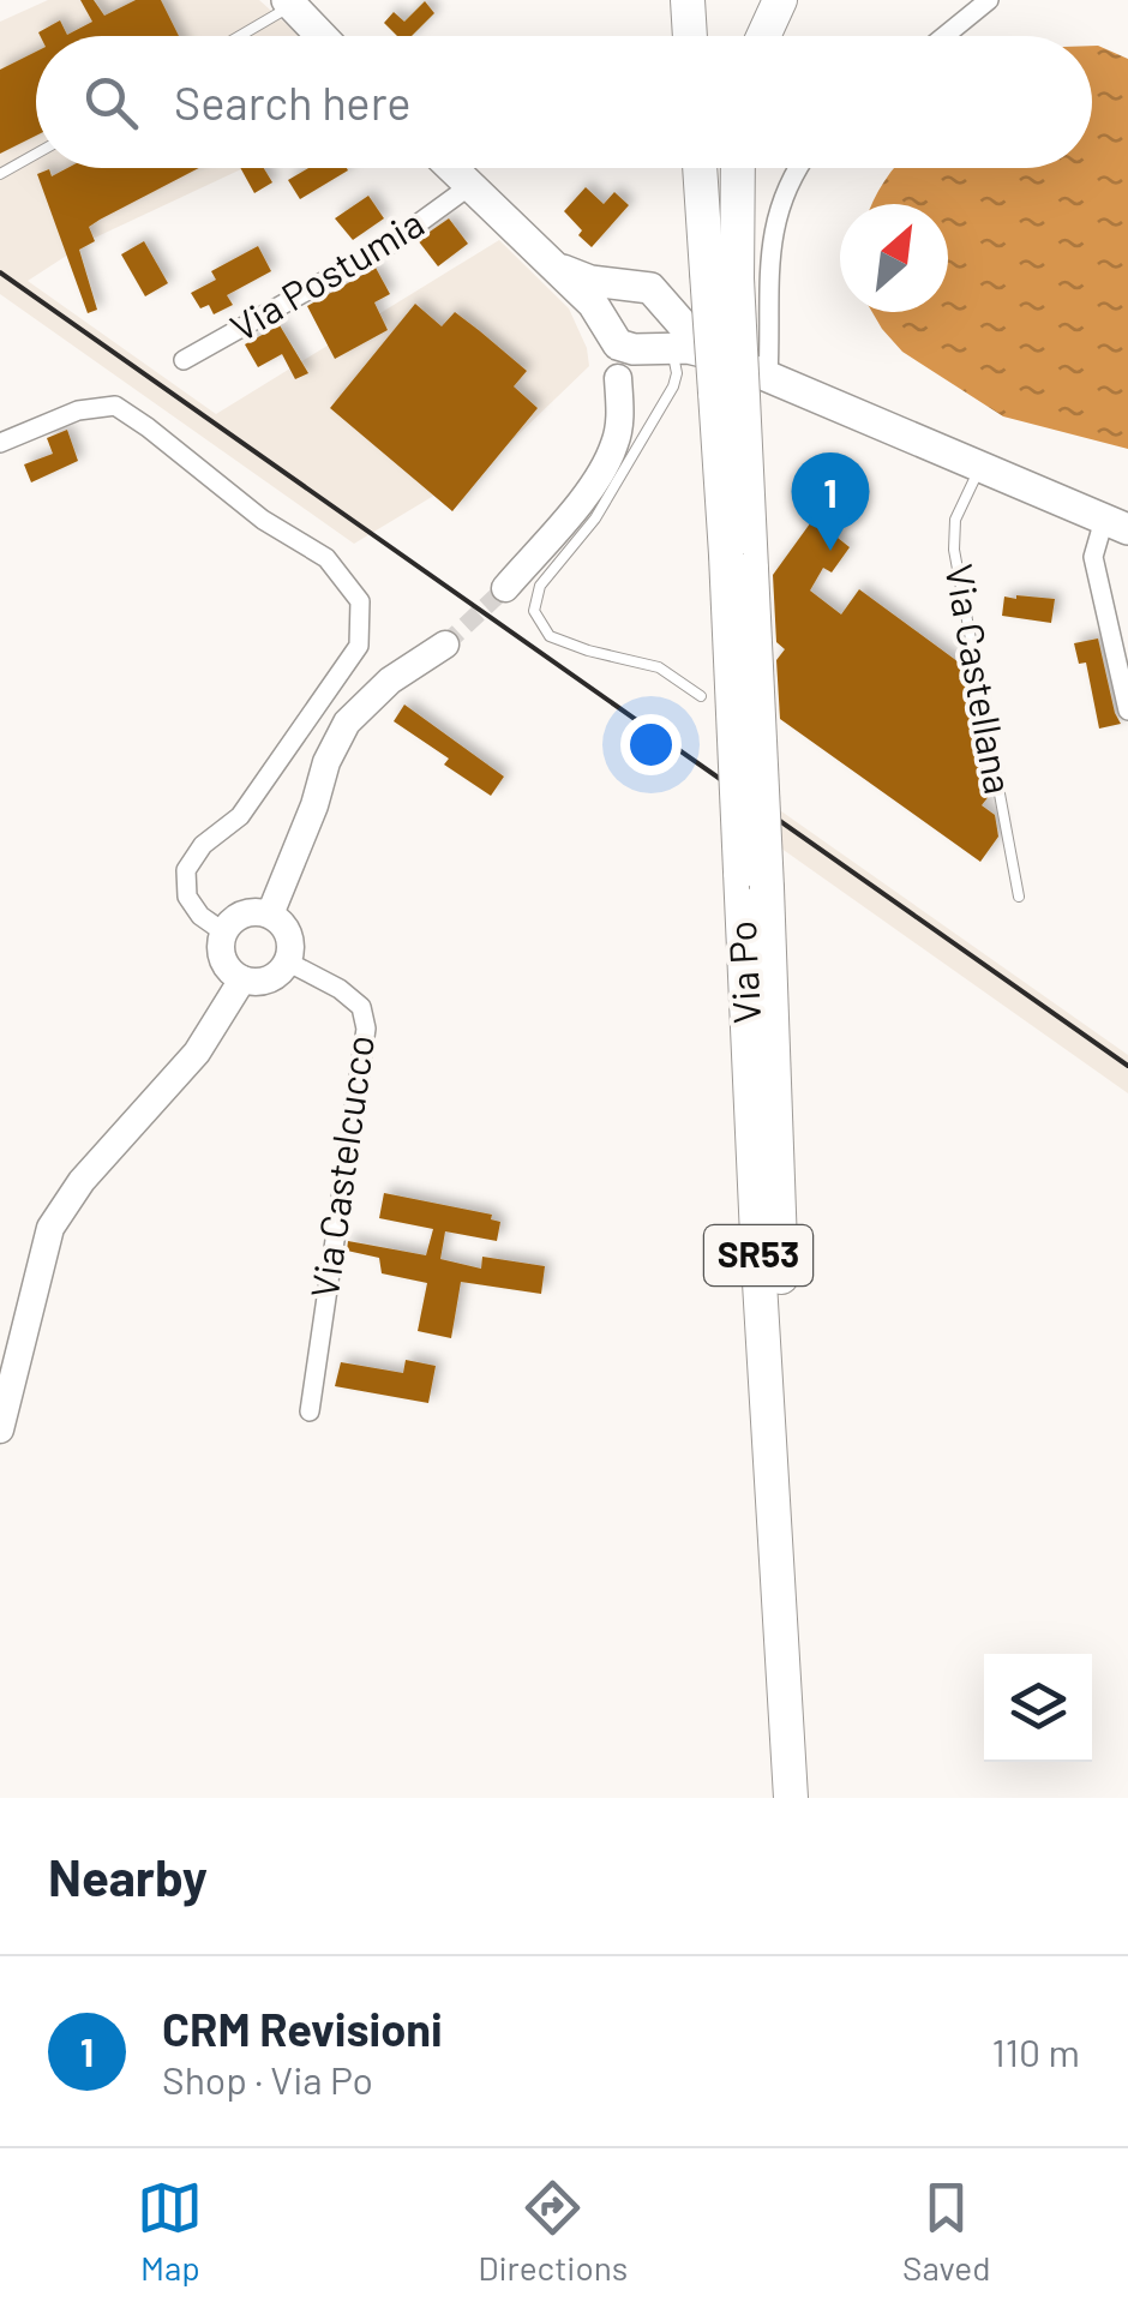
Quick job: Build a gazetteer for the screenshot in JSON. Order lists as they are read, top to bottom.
{
  "streets": {
    "highway": ["Via Po", "SR53"],
    "main road": ["Via Postumia"],
    "street": ["Via Castelcucco"],
    "lane": ["Via Castellana"]
  },
  "north": "top right",
  "page": {
    "search": "Search here",
    "pins": "1",
    "heading": "Nearby",
    "list": [
      {
        "mark": "1",
        "name": "CRM Revisioni",
        "note": "Shop · Via Po",
        "value": "110 m"
      }
    ],
    "nav": ["Map", "Directions", "Saved"]
  }
}
